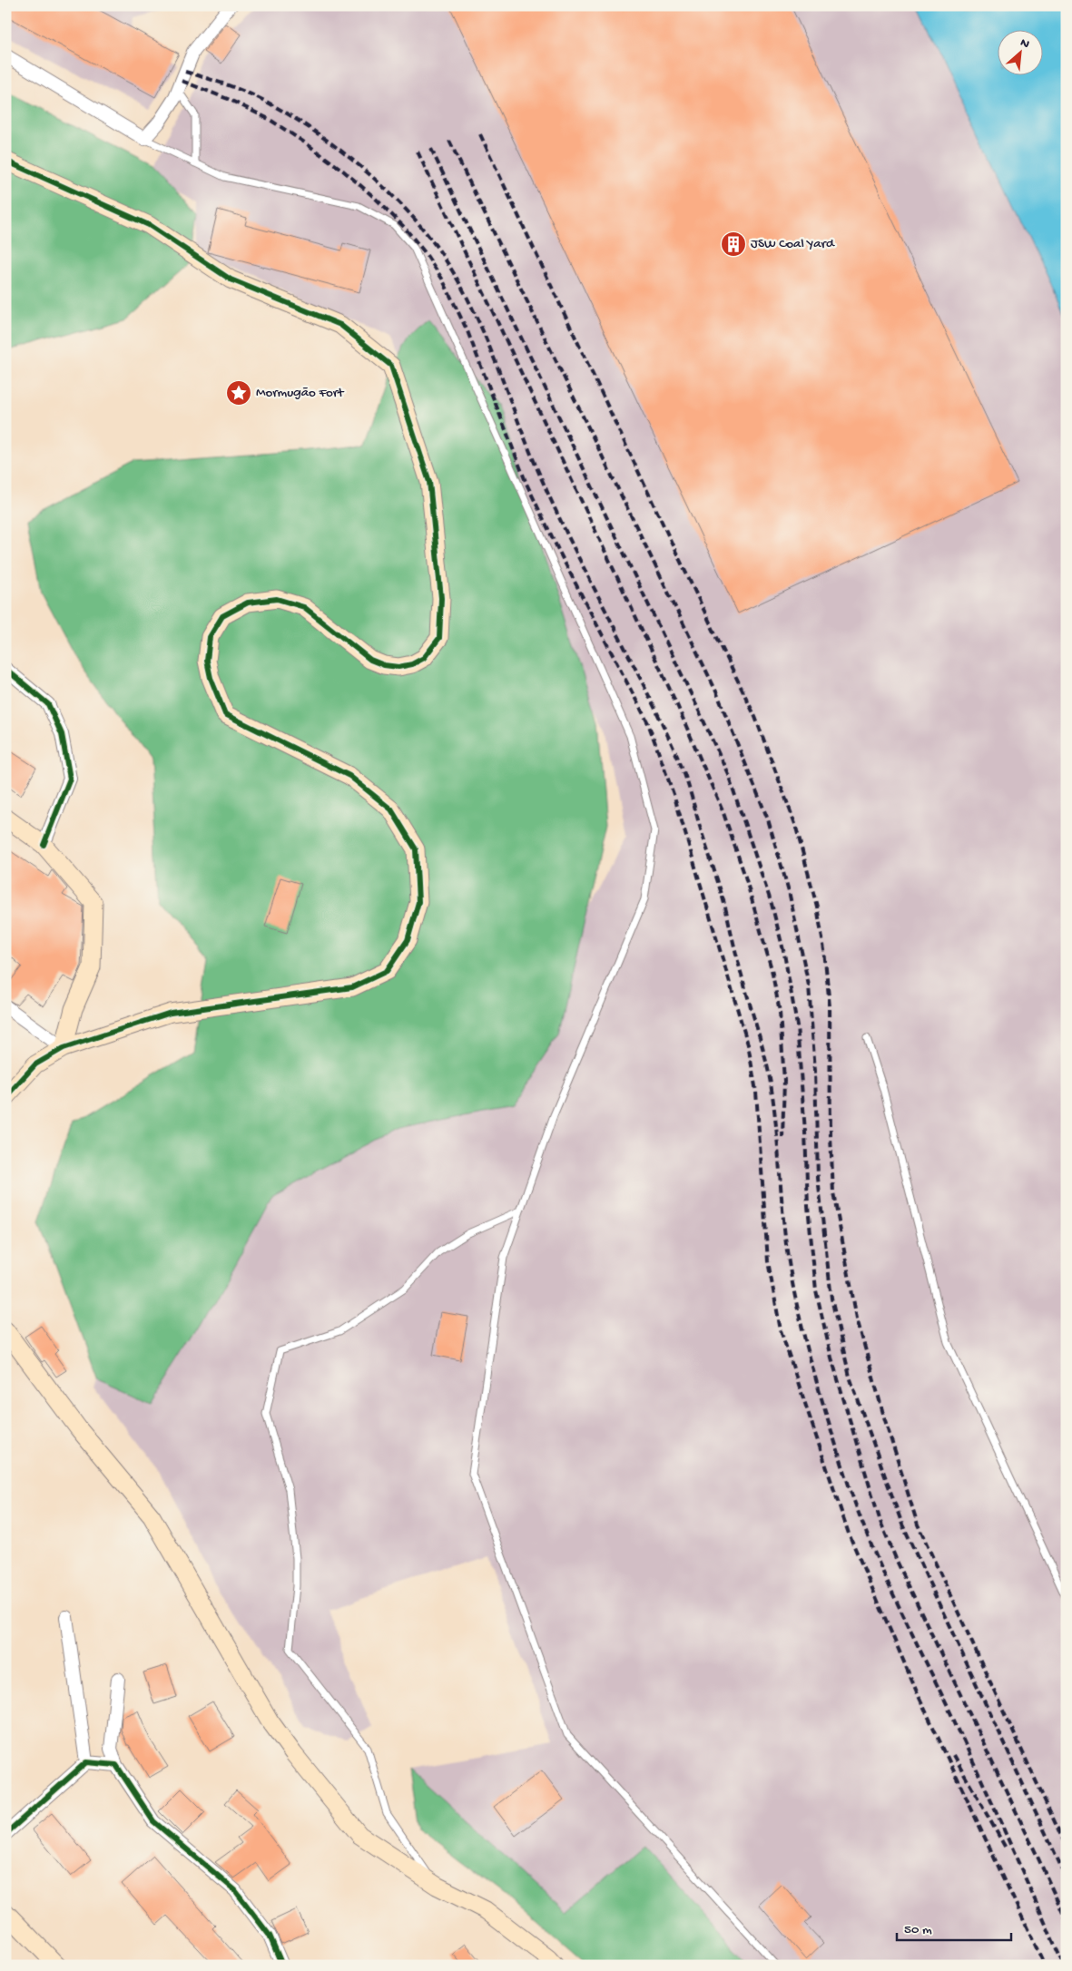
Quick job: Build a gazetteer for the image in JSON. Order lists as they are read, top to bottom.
{
  "places": {
    "building": ["JSW Coal Yard"],
    "place": ["Mormugão Fort"]
  },
  "scale_bar": "50 m",
  "north": "top right"
}
